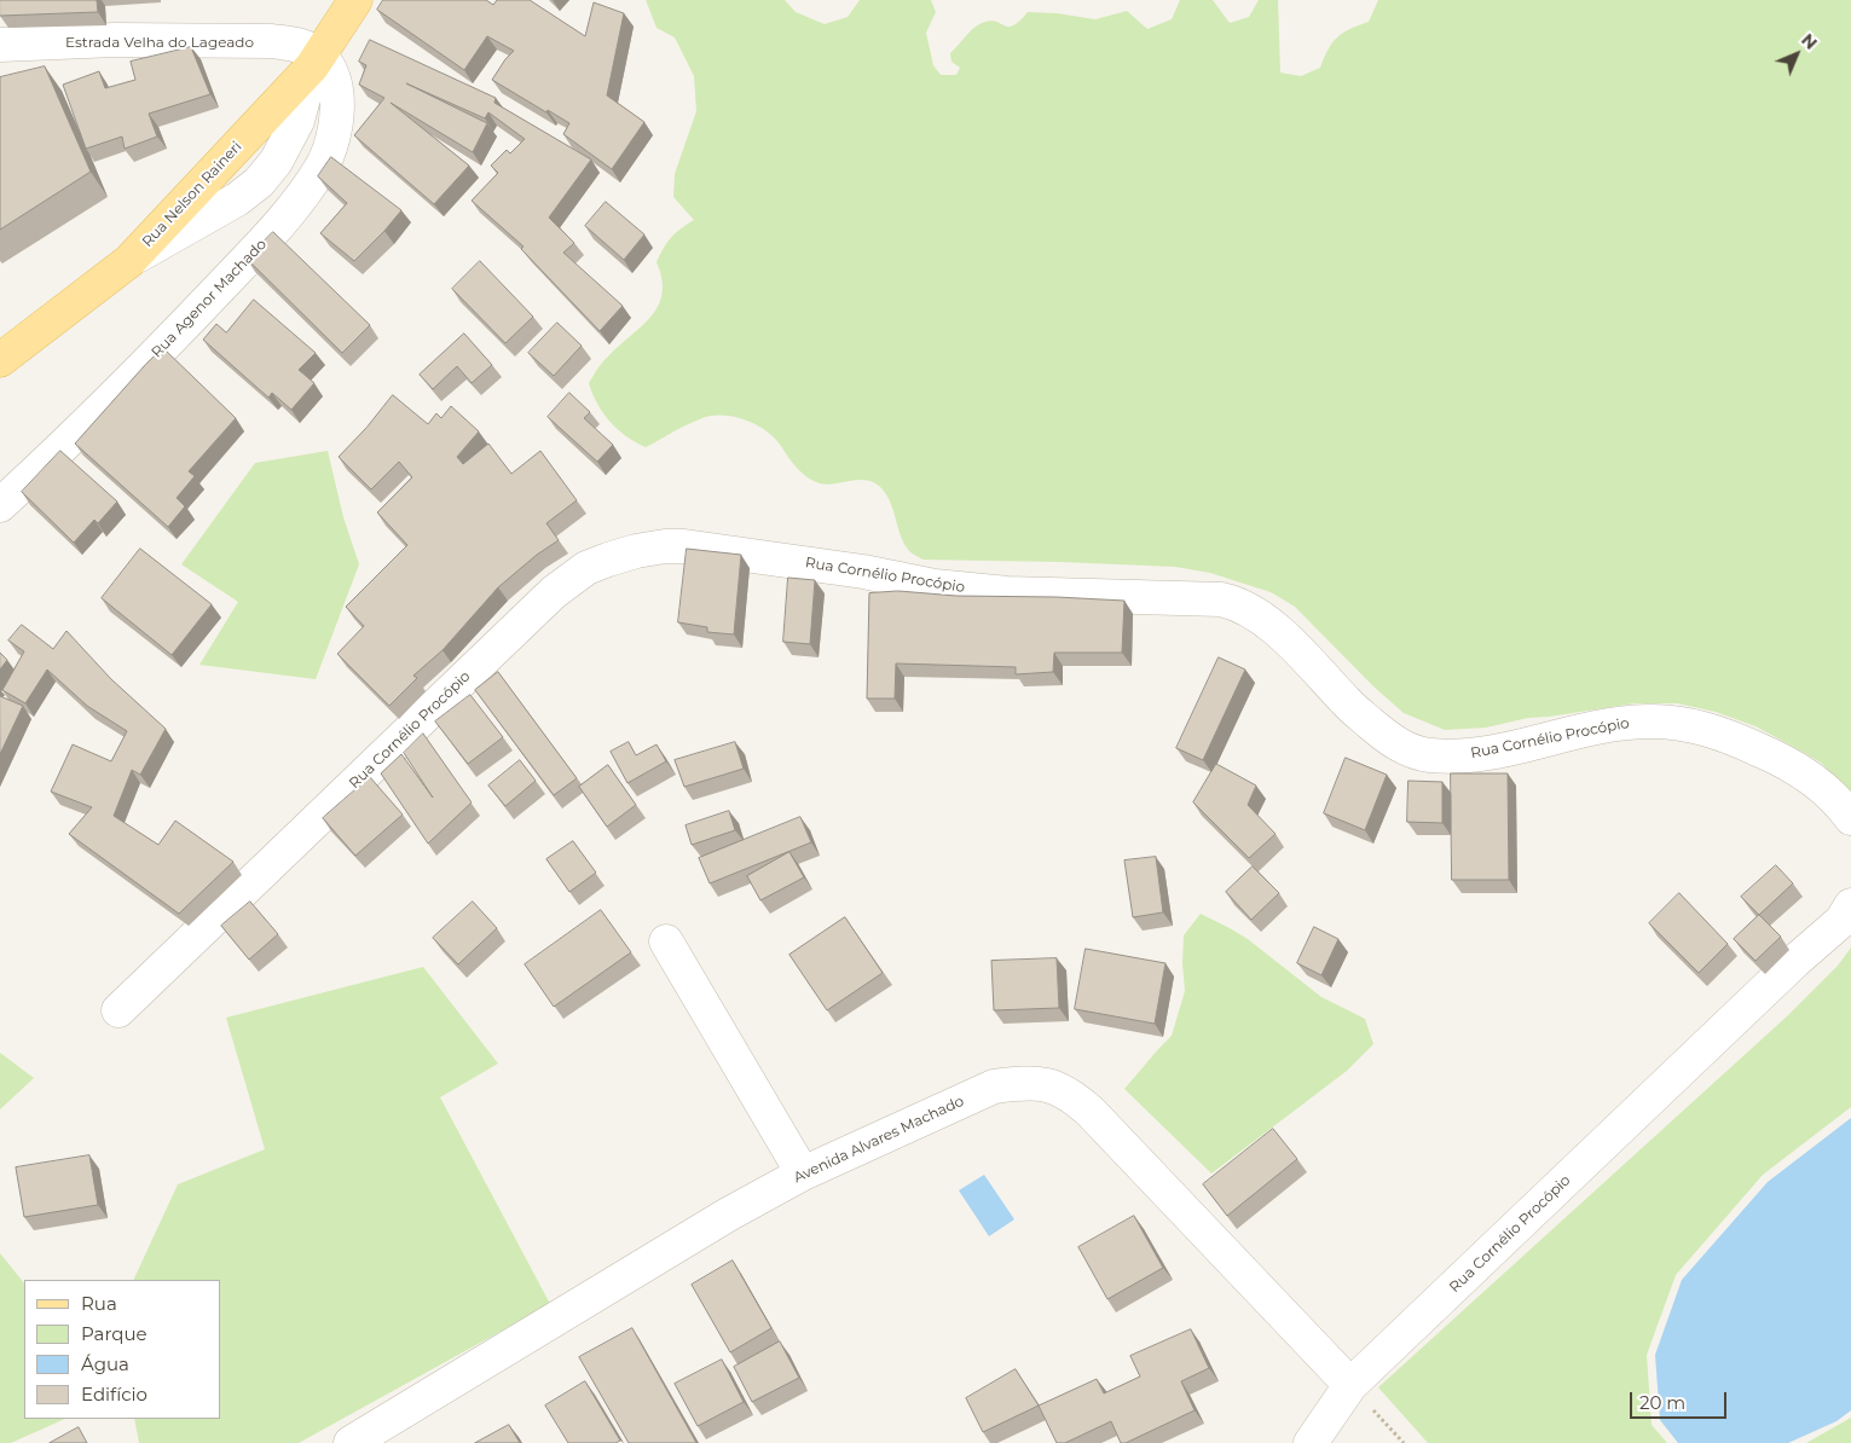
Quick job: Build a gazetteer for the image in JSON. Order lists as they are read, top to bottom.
{
  "streets": {
    "main road": ["Rua Nelson Raineri"],
    "street": [
      "Estrada Velha do Lageado",
      "Rua Agenor Machado",
      "Rua Cornélio Procópio",
      "Avenida Alvares Machado"
    ]
  },
  "crossings": [
    ["Estrada Velha do Lageado", "Rua Nelson Raineri"],
    ["Estrada Velha do Lageado", "Rua Agenor Machado"],
    ["Rua Nelson Raineri", "Rua Agenor Machado"],
    ["Rua Cornélio Procópio", "Avenida Alvares Machado"]
  ],
  "legend": [
    "Rua",
    "Parque",
    "Água",
    "Edifício"
  ],
  "scale_bar": "20 m",
  "north": "top right"
}
